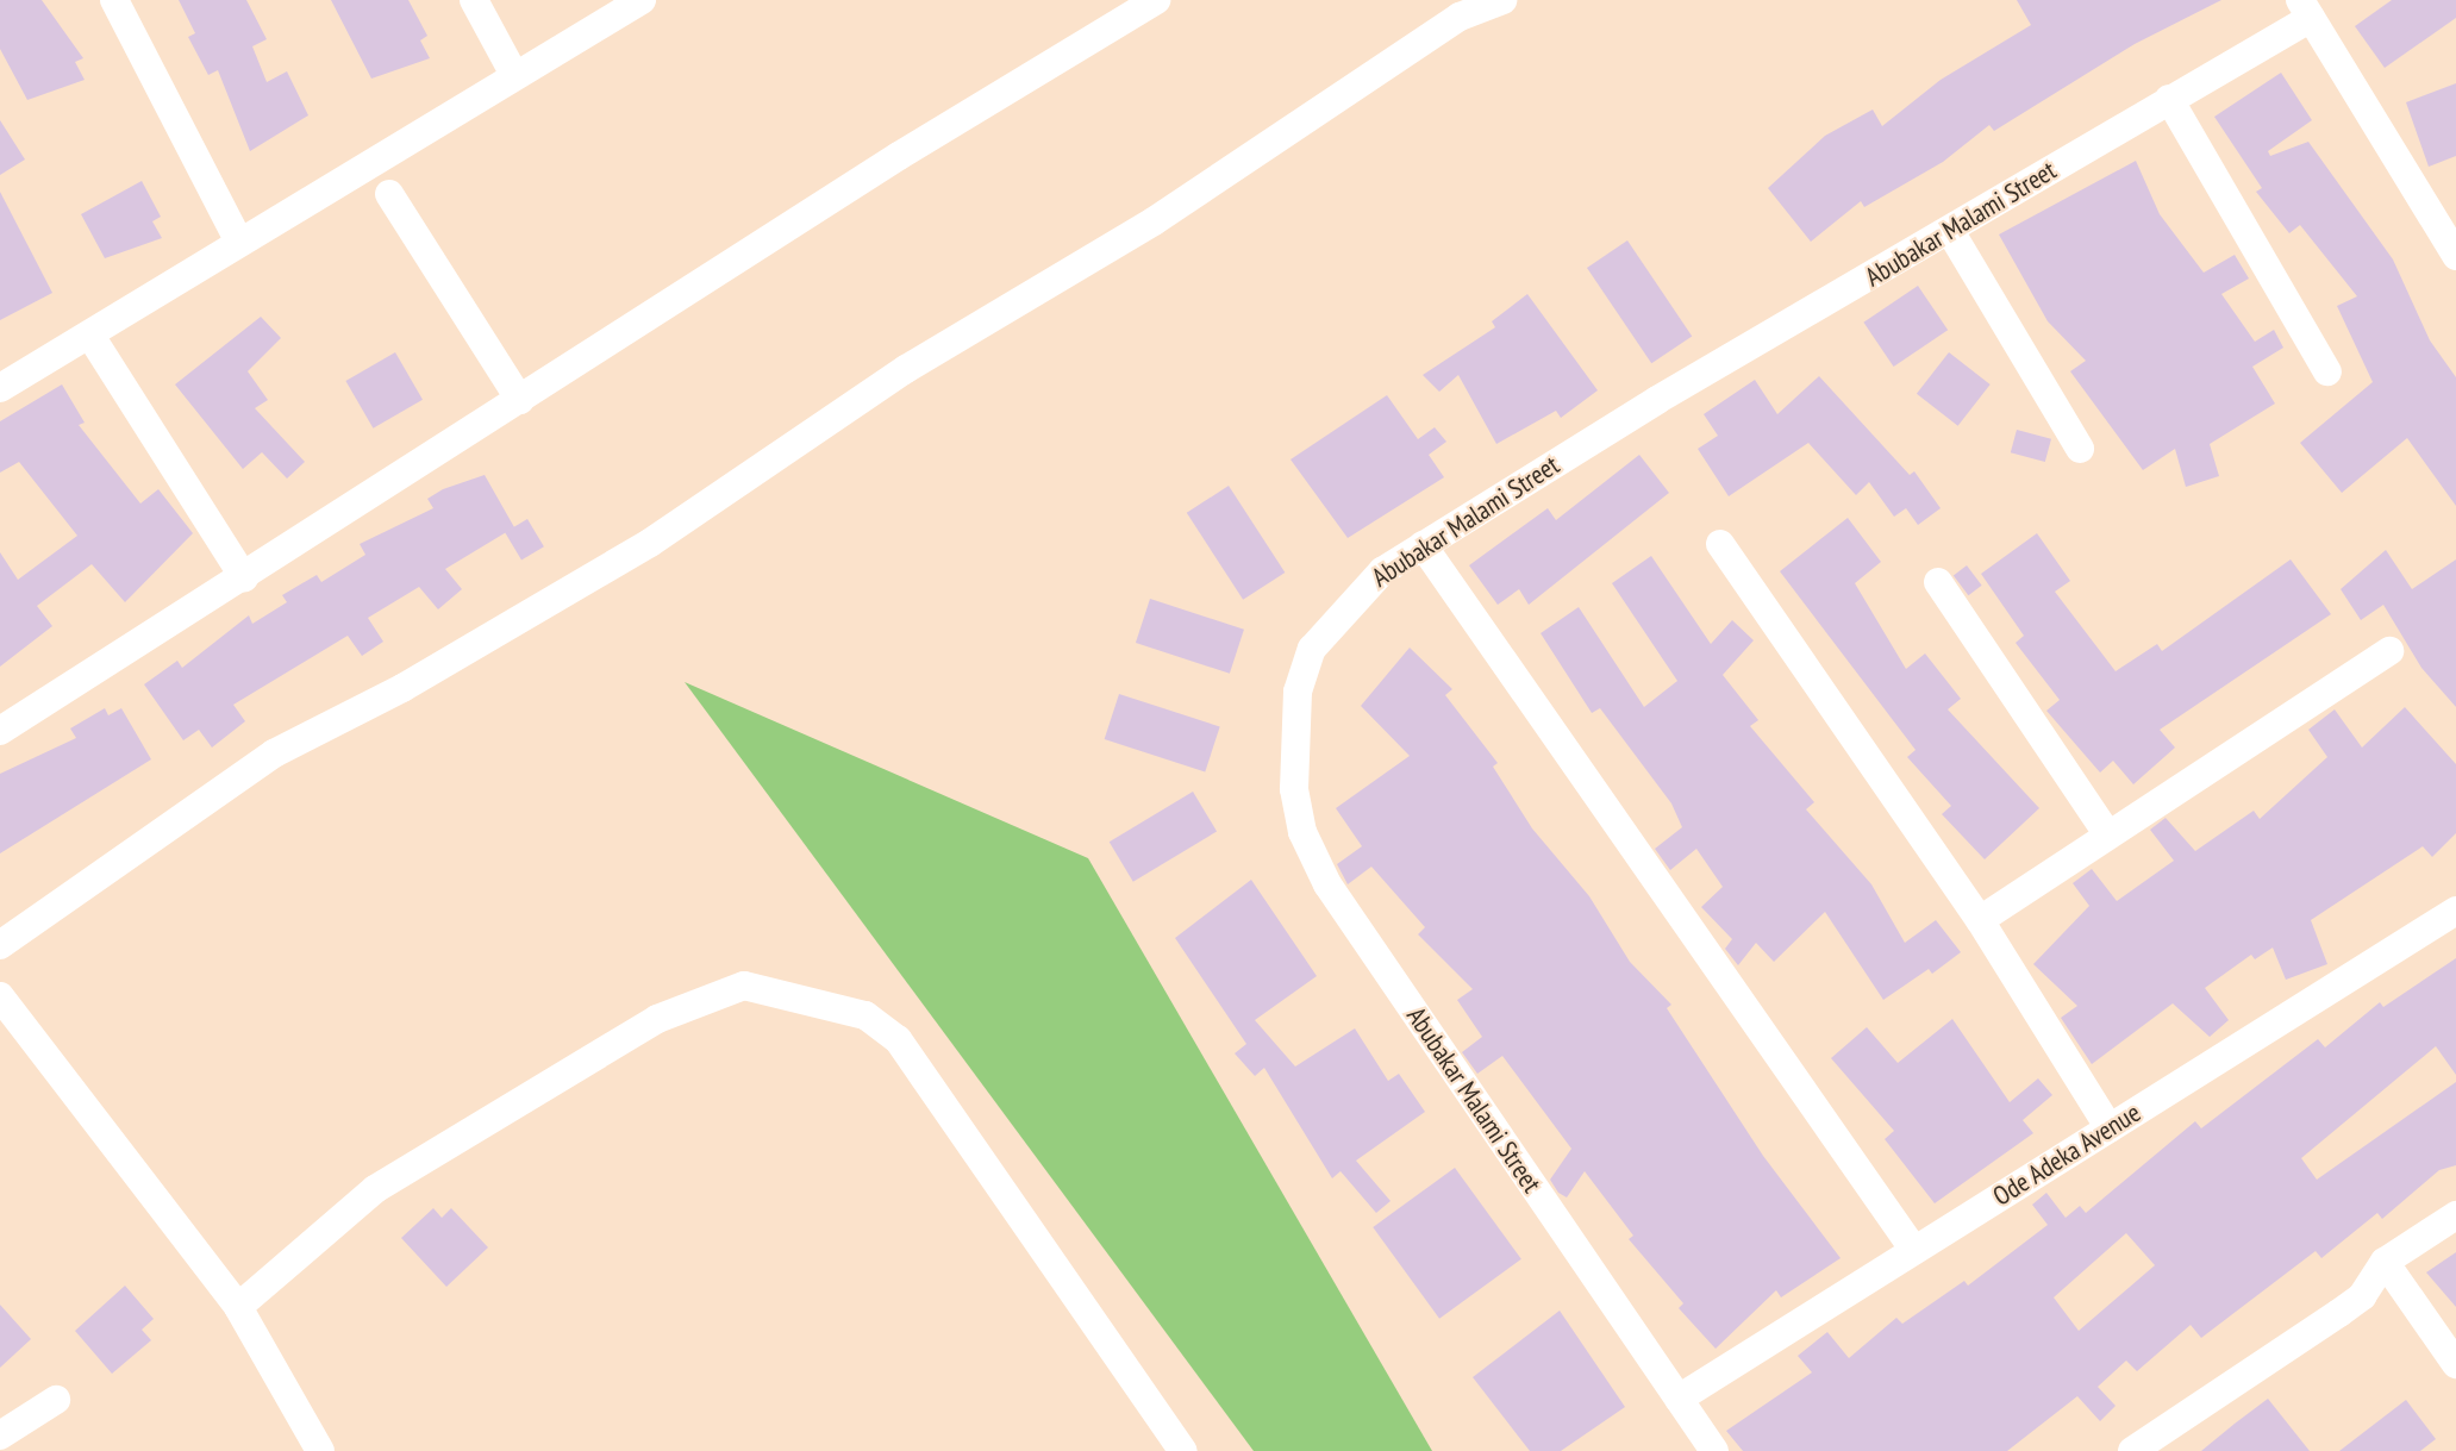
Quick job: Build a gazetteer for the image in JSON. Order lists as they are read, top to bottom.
{
  "streets": {
    "street": ["Abubakar Malami Street", "Ode Adeka Avenue"]
  },
  "crossings": [
    ["Abubakar Malami Street", "Ode Adeka Avenue"]
  ]
}
